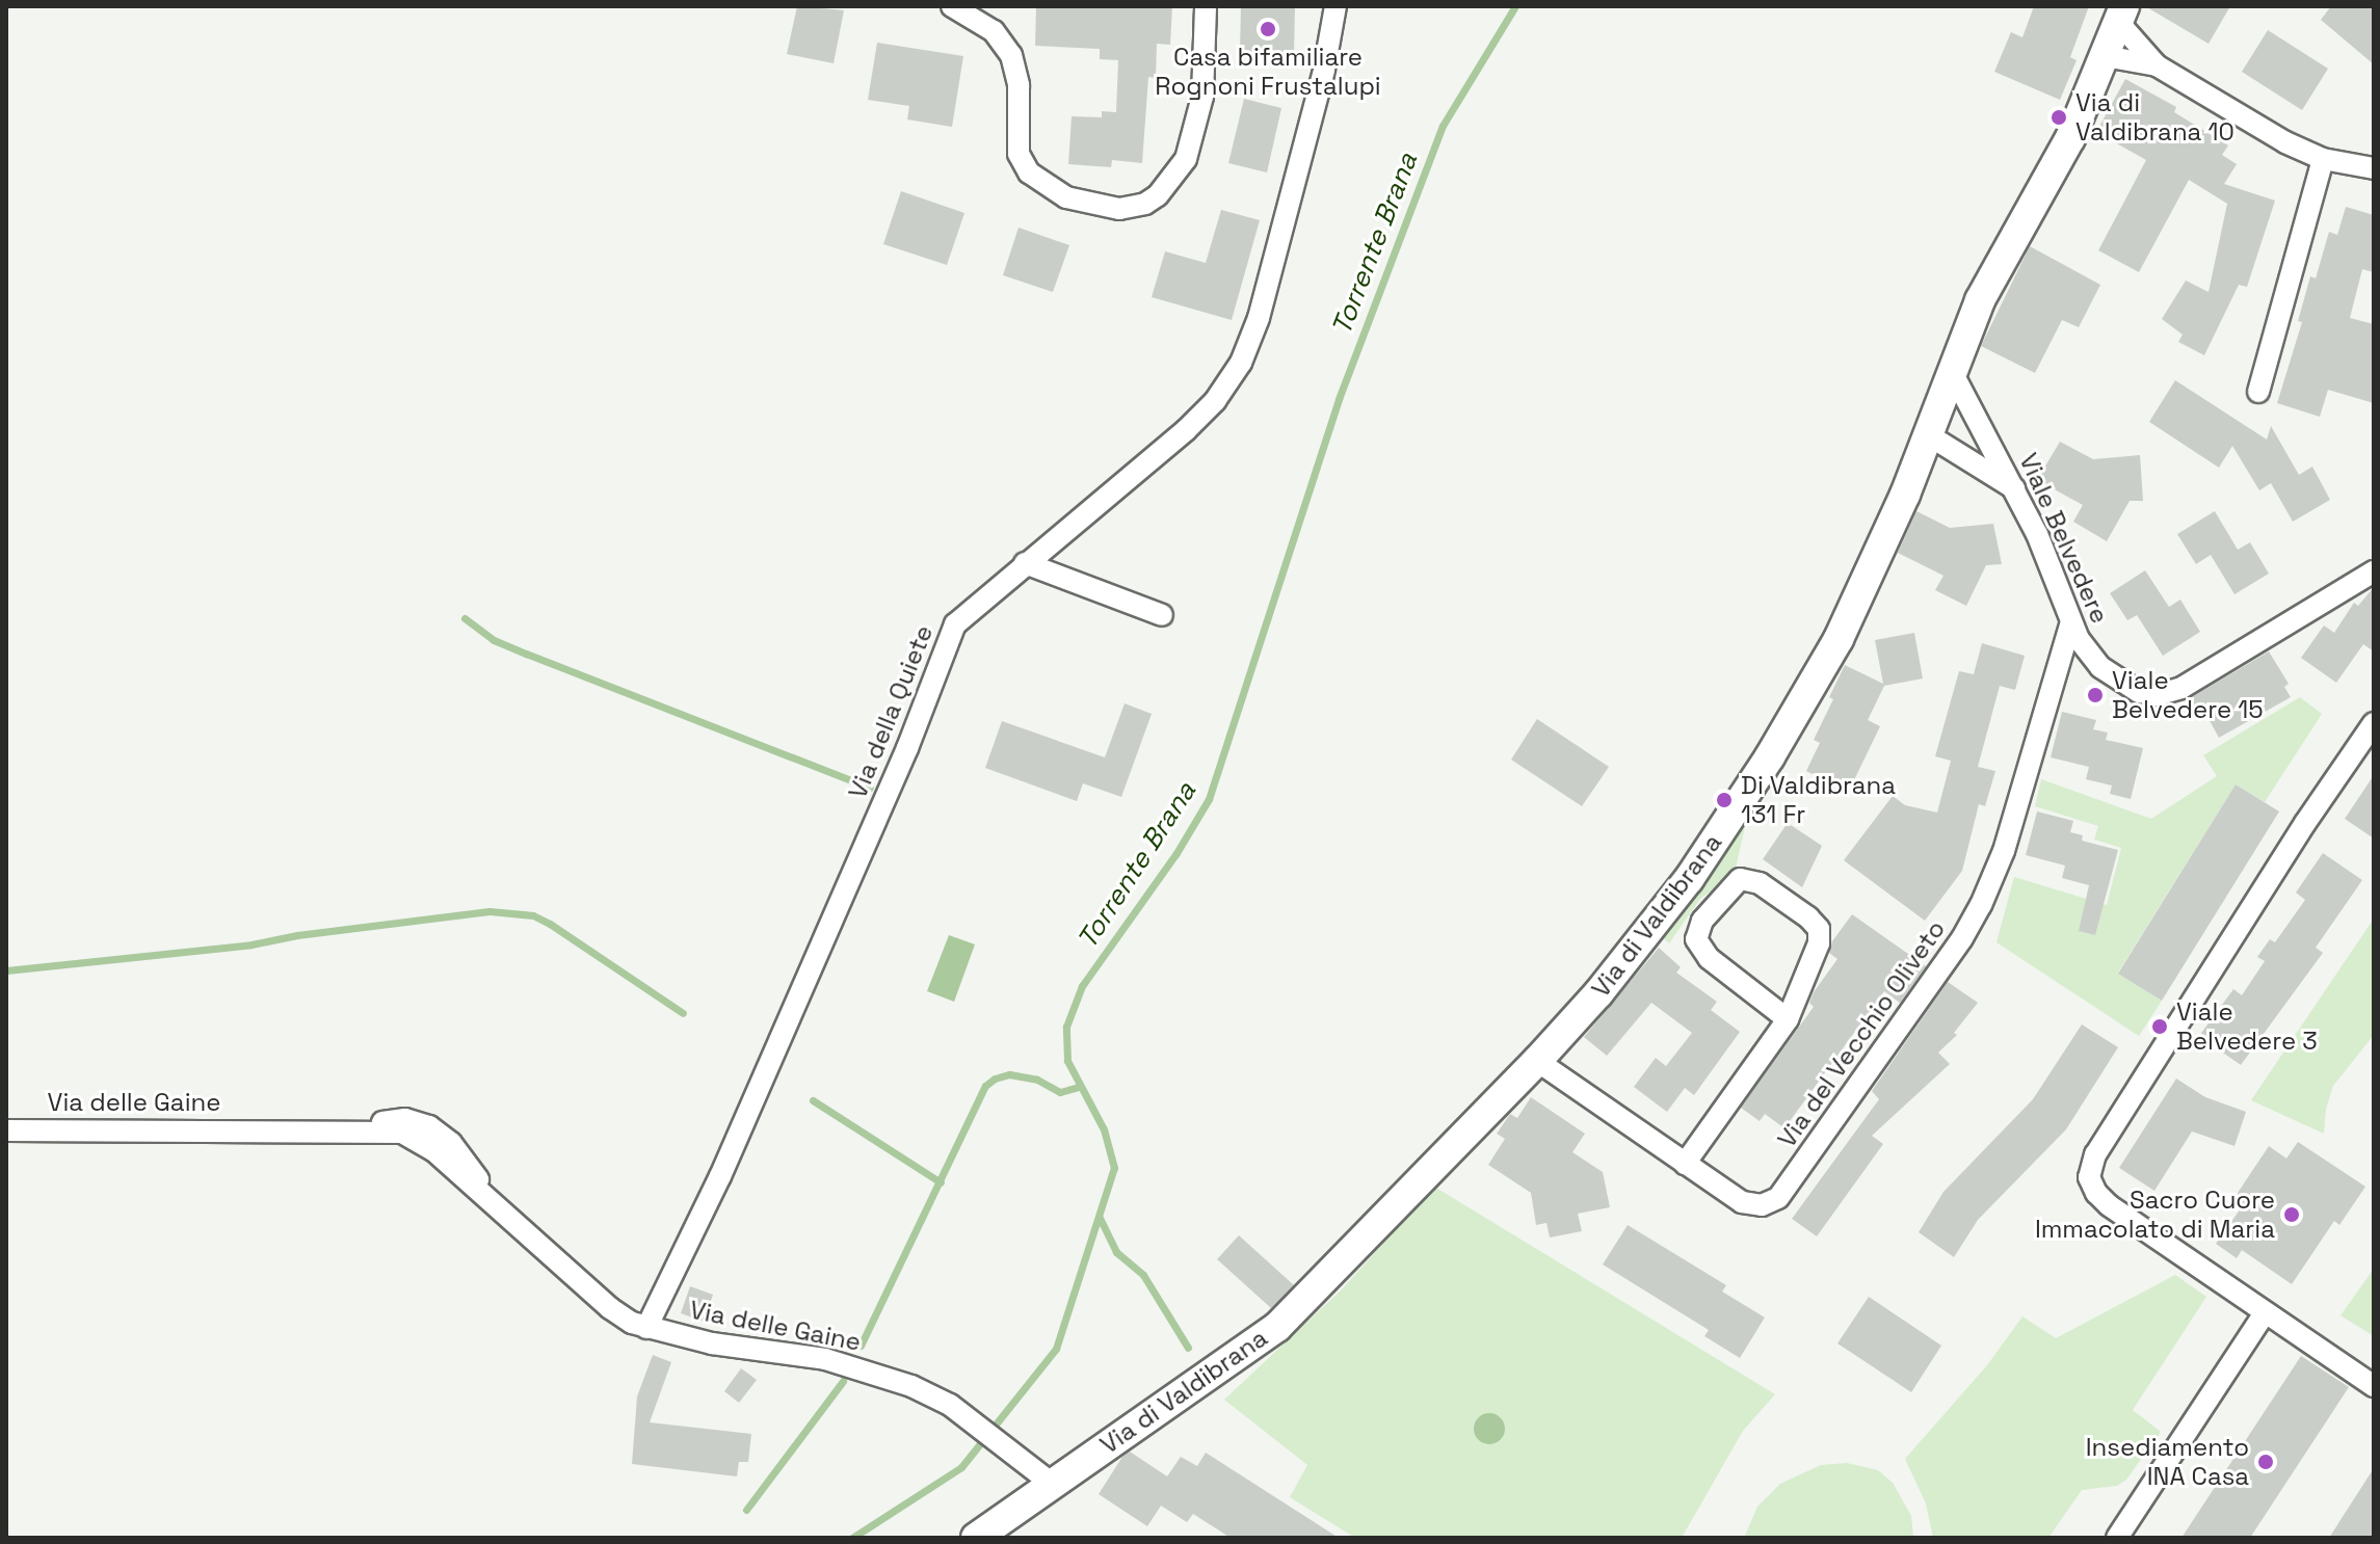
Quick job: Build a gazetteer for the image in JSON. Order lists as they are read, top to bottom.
{
  "streets": {
    "street": [
      "Viale Belvedere",
      "Via della Quiete",
      "Via di Valdibrana",
      "Via del Vecchio Oliveto",
      "Via delle Gaine"
    ]
  },
  "crossings": [
    ["Viale Belvedere", "Via di Valdibrana"],
    ["Viale Belvedere", "Via del Vecchio Oliveto"],
    ["Via della Quiete", "Via delle Gaine"],
    ["Via di Valdibrana", "Via del Vecchio Oliveto"],
    ["Via di Valdibrana", "Via delle Gaine"]
  ],
  "water": ["Torrente Brana"],
  "places": [
    "Casa bifamiliare Rognoni Frustalupi",
    "Via di Valdibrana 10",
    "Viale Belvedere 15",
    "Di Valdibrana 131 Fr",
    "Viale Belvedere 3",
    "Sacro Cuore Immacolato di Maria",
    "Insediamento INA Casa"
  ]
}
